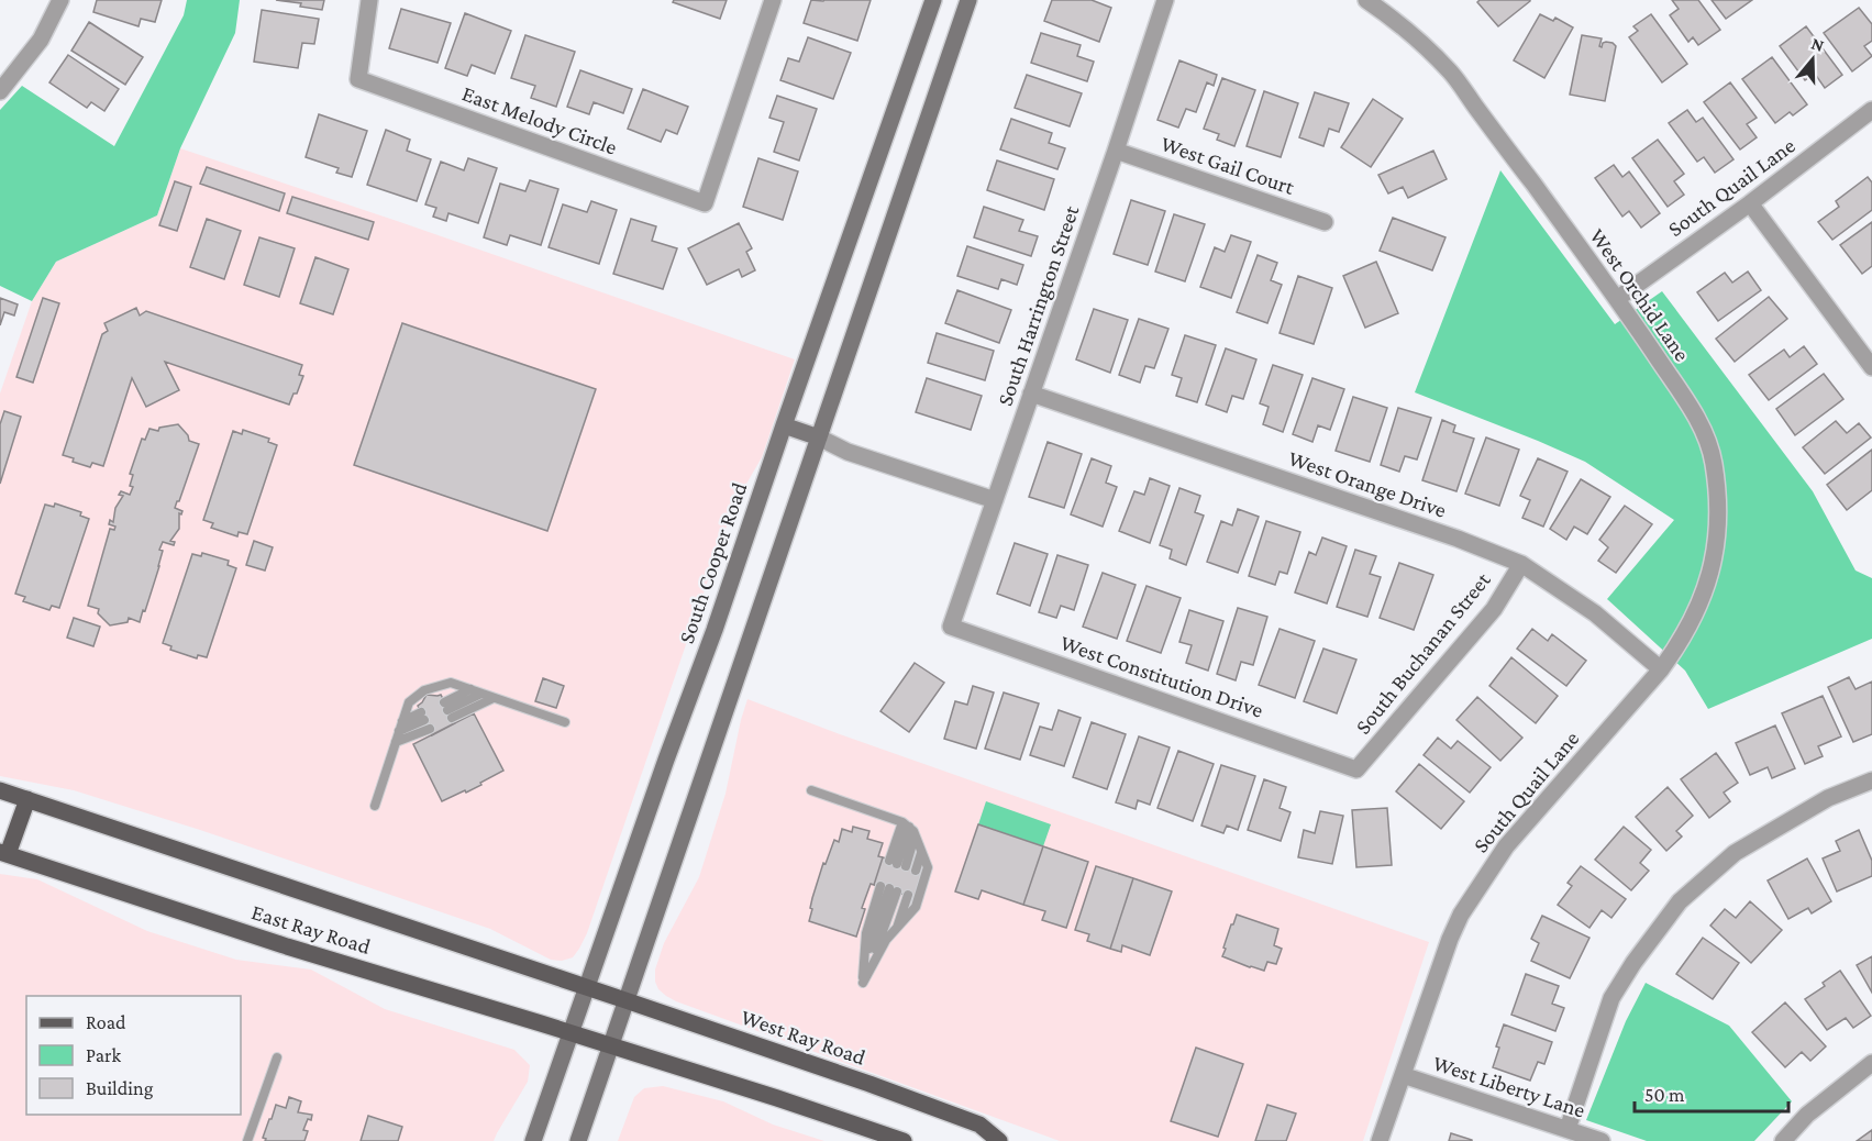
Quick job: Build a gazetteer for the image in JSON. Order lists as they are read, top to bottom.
{
  "streets": {
    "main road": ["South Cooper Road", "East Ray Road", "West Ray Road"],
    "street": [
      "East Melody Circle",
      "West Gail Court",
      "South Quail Lane",
      "West Orchid Lane",
      "South Harrington Street",
      "West Orange Drive",
      "South Buchanan Street",
      "West Constitution Drive",
      "West Liberty Lane"
    ]
  },
  "crossings": [
    ["West Gail Court", "South Harrington Street"],
    ["South Quail Lane", "West Orchid Lane"],
    ["South Quail Lane", "West Orange Drive"],
    ["South Quail Lane", "West Liberty Lane"],
    ["West Orchid Lane", "West Orange Drive"],
    ["South Harrington Street", "West Orange Drive"],
    ["South Harrington Street", "West Constitution Drive"],
    ["West Orange Drive", "South Buchanan Street"],
    ["South Cooper Road", "East Ray Road"],
    ["South Cooper Road", "West Ray Road"],
    ["South Buchanan Street", "West Constitution Drive"],
    ["East Ray Road", "West Ray Road"]
  ],
  "legend": ["Road", "Park", "Building"],
  "scale_bar": "50 m",
  "north": "top"
}
